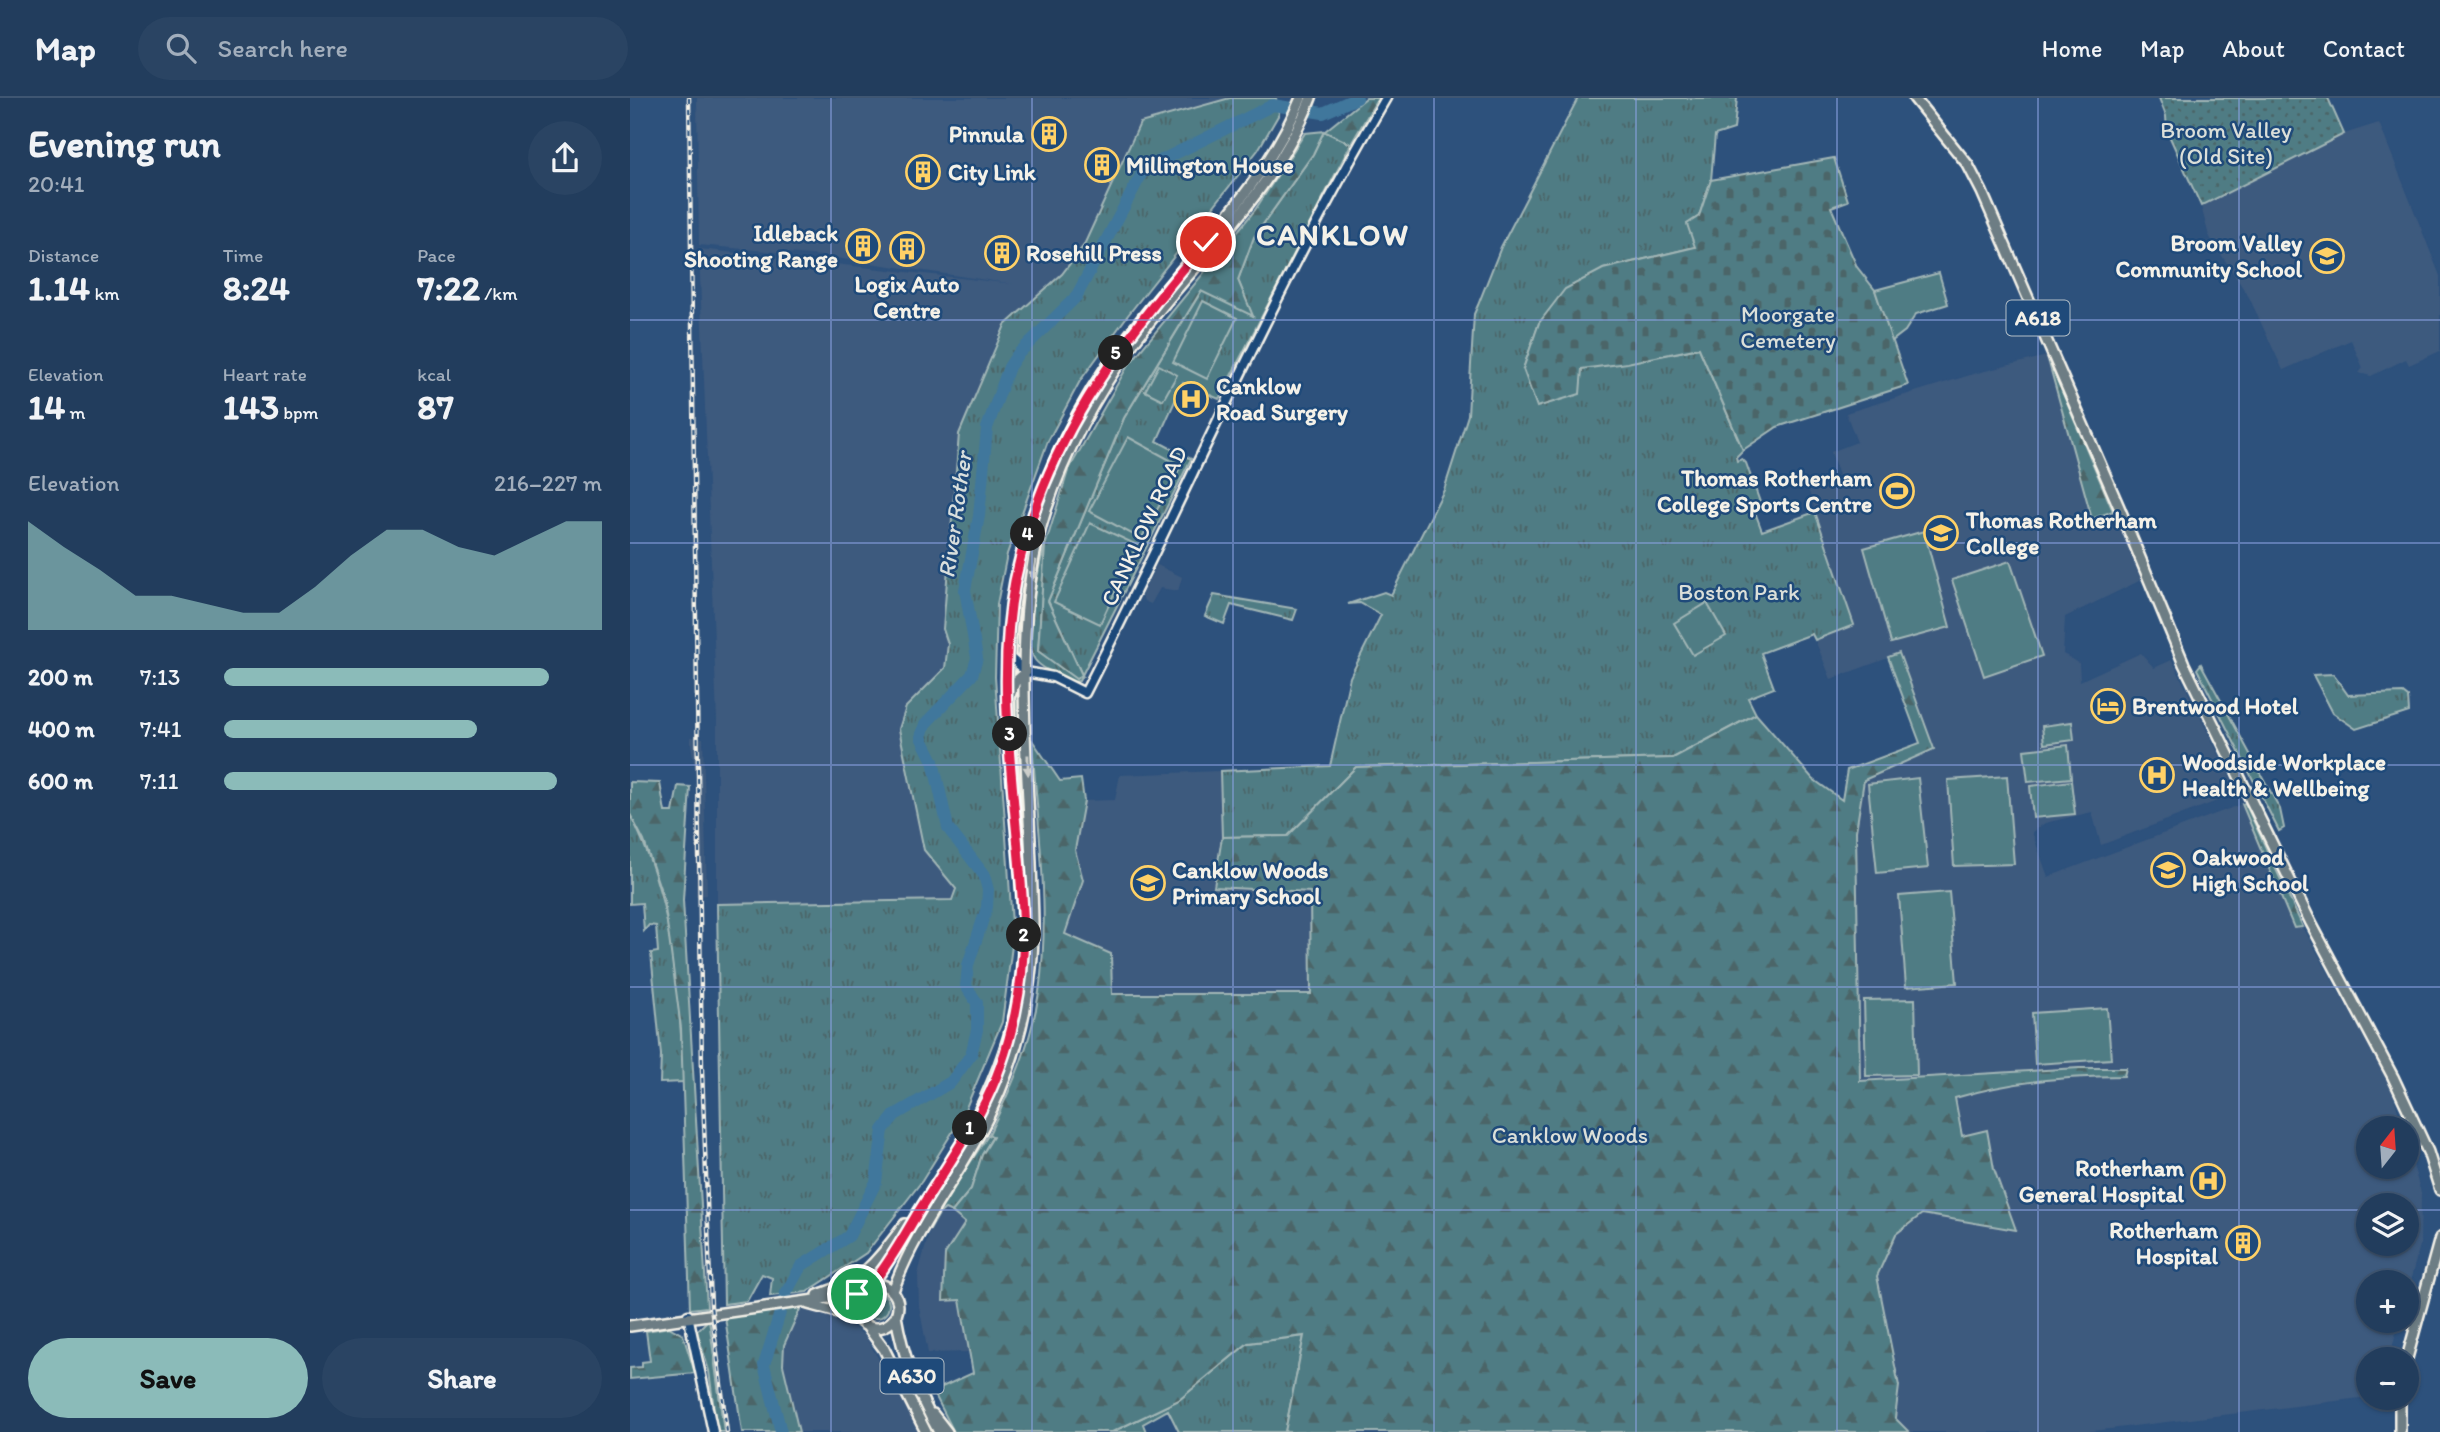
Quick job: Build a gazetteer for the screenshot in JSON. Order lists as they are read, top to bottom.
{
  "streets": {
    "main road": ["A618", "A630"],
    "street": ["CANKLOW ROAD"]
  },
  "crossings": [
    ["CANKLOW ROAD", "A630"]
  ],
  "districts": ["CANKLOW"],
  "water": ["River Rother"],
  "parks": [
    "Broom Valley (Old Site)",
    "Moorgate Cemetery",
    "Boston Park",
    "Canklow Woods"
  ],
  "places": {
    "building": [
      "Pinnula",
      "Millington House",
      "City Link",
      "Idleback Shooting Range",
      "Logix Auto Centre",
      "Rosehill Press",
      "Rotherham Hospital"
    ],
    "school or university": [
      "Broom Valley Community School",
      "Thomas Rotherham College",
      "Oakwood High School",
      "Canklow Woods Primary School"
    ],
    "hospital": ["Canklow Road Surgery", "Woodside Workplace Health & Wellbeing", "Rotherham General Hospital"],
    "sports": ["Thomas Rotherham College Sports Centre"],
    "hotel": ["Brentwood Hotel"]
  },
  "north": "top",
  "page": {
    "header": "Map",
    "search": "Search here",
    "nav": [
      "Home",
      "Map",
      "About",
      "Contact"
    ],
    "heading": ["Evening run", "20:41"],
    "stats": [
      ["Distance", "1.14 km"],
      ["Time", "8:24"],
      ["Pace", "7:22 /km"],
      ["Elevation", "14 m"],
      ["Heart rate", "143 bpm"],
      ["kcal", "87"]
    ],
    "pins": [
      "5",
      "4",
      "3",
      "2",
      "1"
    ],
    "chart": ["Elevation", "216–227 m"],
    "list": [
      {
        "name": "200 m",
        "note": "7:13"
      },
      {
        "name": "400 m",
        "note": "7:41"
      },
      {
        "name": "600 m",
        "note": "7:11"
      }
    ],
    "map_buttons": ["+", "−"],
    "buttons": ["Save", "Share"]
  }
}
